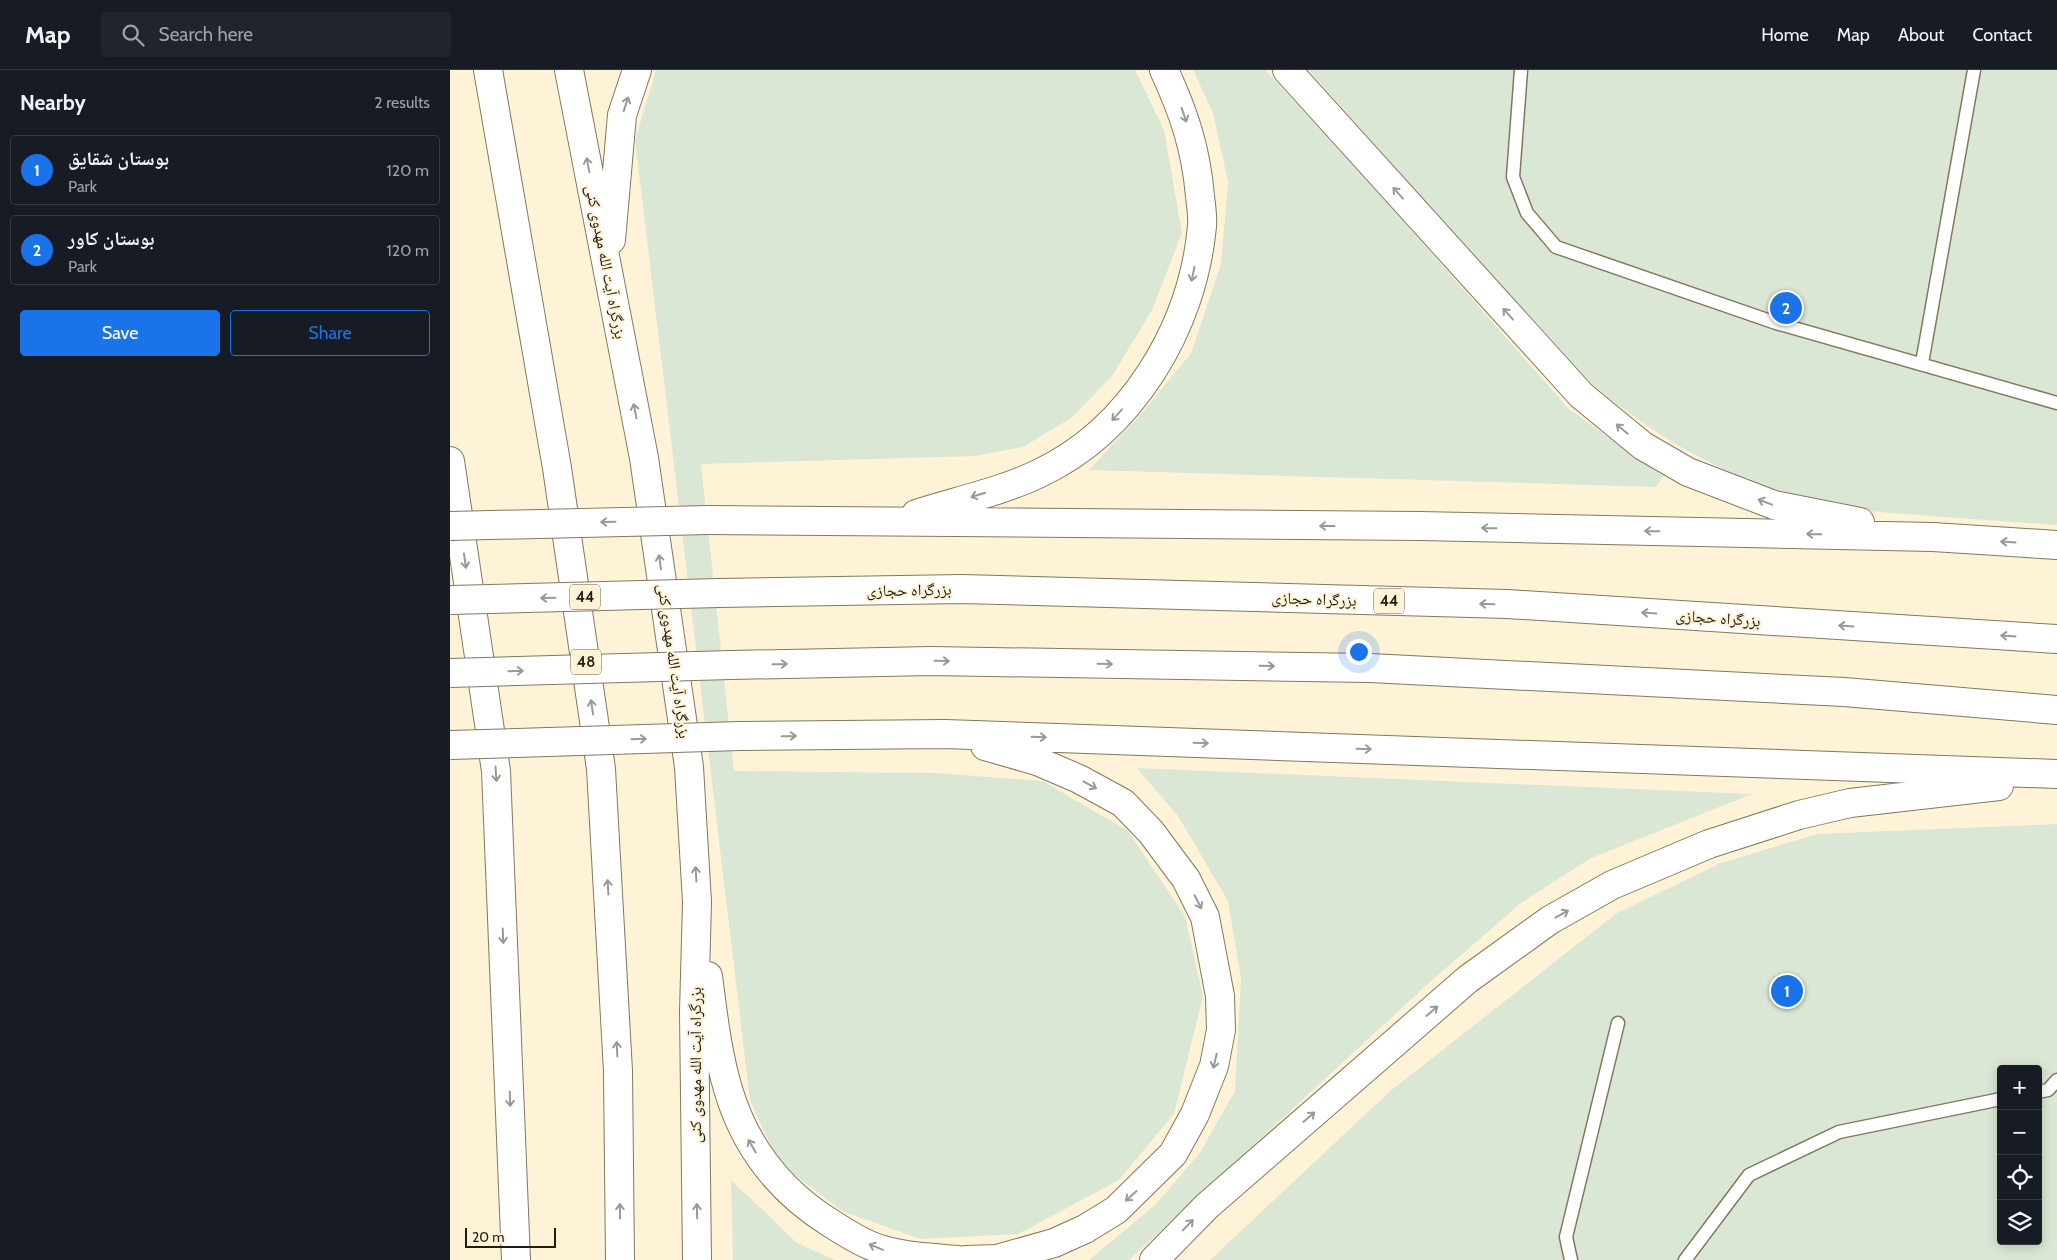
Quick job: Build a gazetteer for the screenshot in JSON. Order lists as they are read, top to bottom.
{
  "streets": {
    "highway": [
      "بزرگراه آیت الله مهدوی کنی",
      "بزرگراه حجازی",
      "44",
      "48"
    ]
  },
  "scale_bar": "20 m",
  "page": {
    "header": "Map",
    "search": "Search here",
    "nav": [
      "Home",
      "Map",
      "About",
      "Contact"
    ],
    "heading": ["Nearby", "2 results"],
    "list": [
      {
        "mark": "1",
        "name": "بوستان شقایق",
        "note": "Park",
        "value": "120 m"
      },
      {
        "mark": "2",
        "name": "بوستان کاور",
        "note": "Park",
        "value": "120 m"
      }
    ],
    "pins": ["2", "1"],
    "buttons": ["Save", "Share"],
    "map_buttons": ["+", "−"],
    "scale": "20 m"
  }
}
